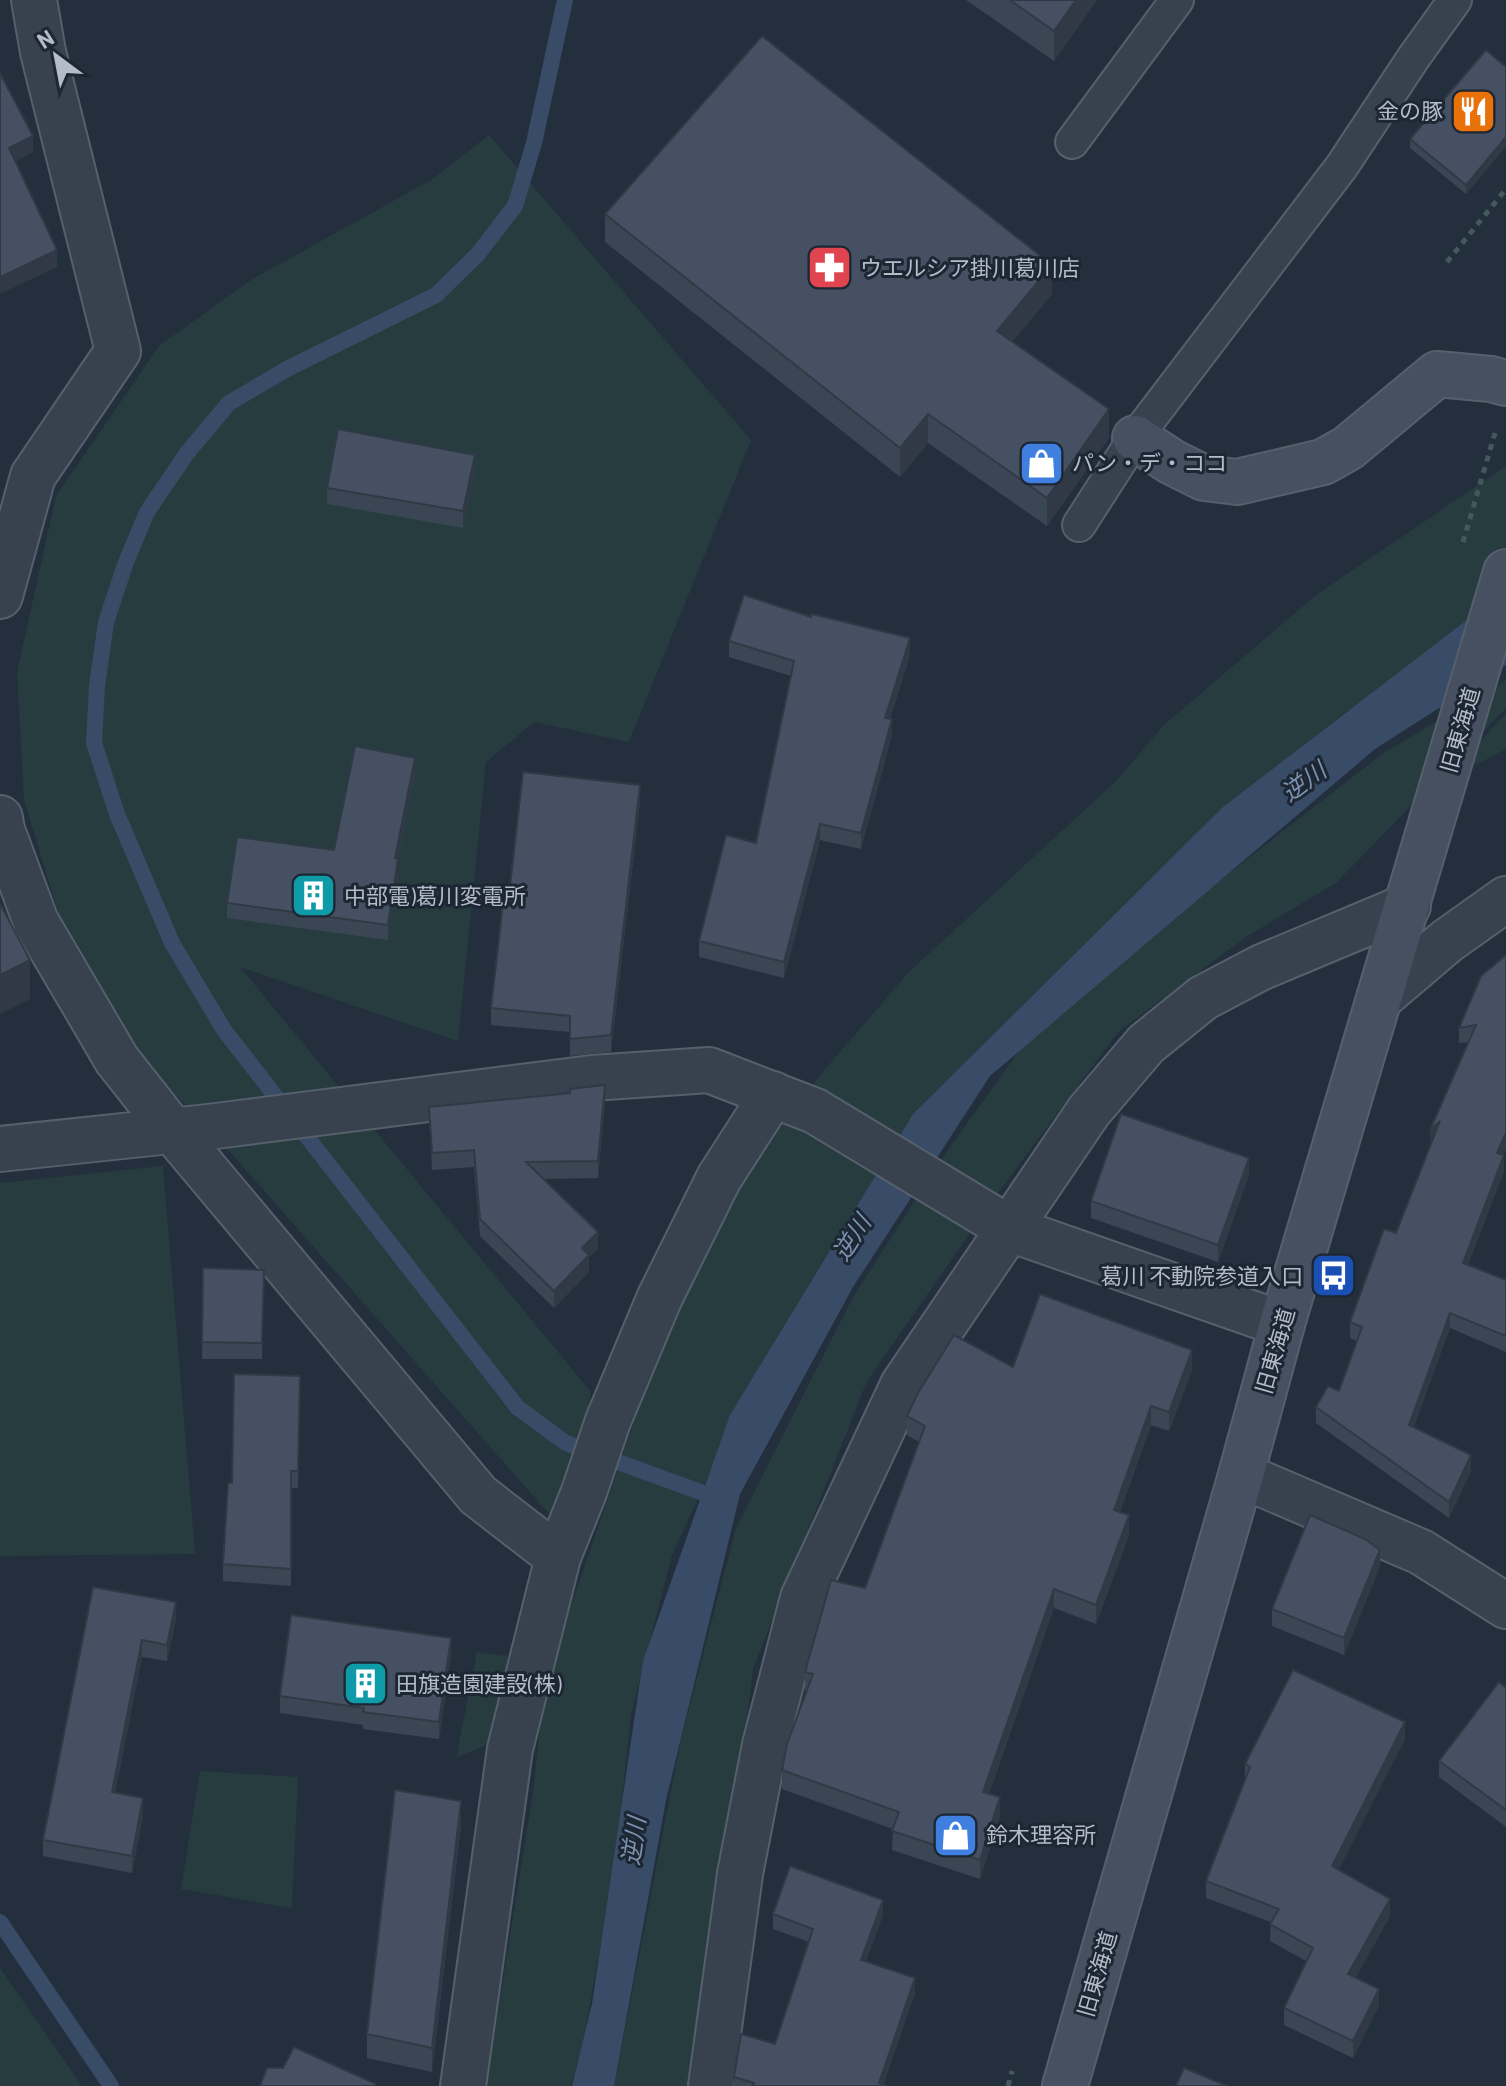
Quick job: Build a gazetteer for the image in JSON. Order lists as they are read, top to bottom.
{
  "streets": {
    "street": ["旧東海道"]
  },
  "water": ["逆川"],
  "places": {
    "restaurant": ["金の豚"],
    "pharmacy": ["ウエルシア掛川葛川店"],
    "shop": ["パン・デ・ココ", "鈴木理容所"],
    "building": ["中部電)葛川変電所", "田旗造園建設(株)"],
    "bus stop": ["葛川 不動院参道入口"]
  },
  "north": "top left"
}
